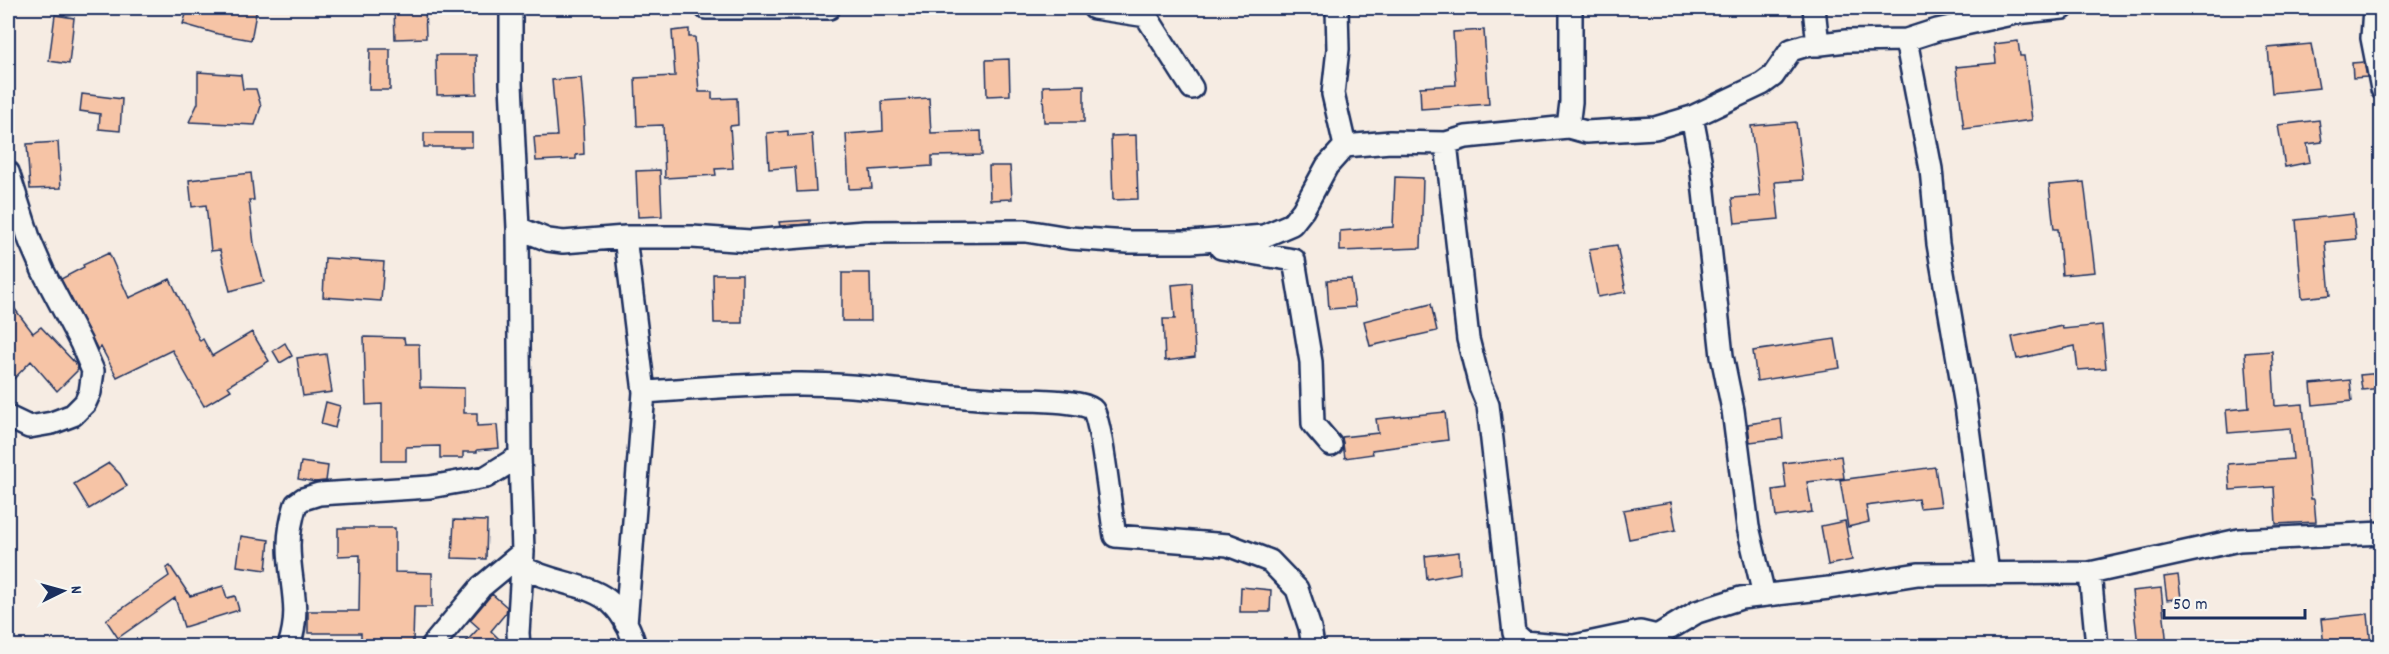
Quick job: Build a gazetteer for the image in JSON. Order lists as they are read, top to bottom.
{
  "scale_bar": "50 m",
  "north": "right"
}
